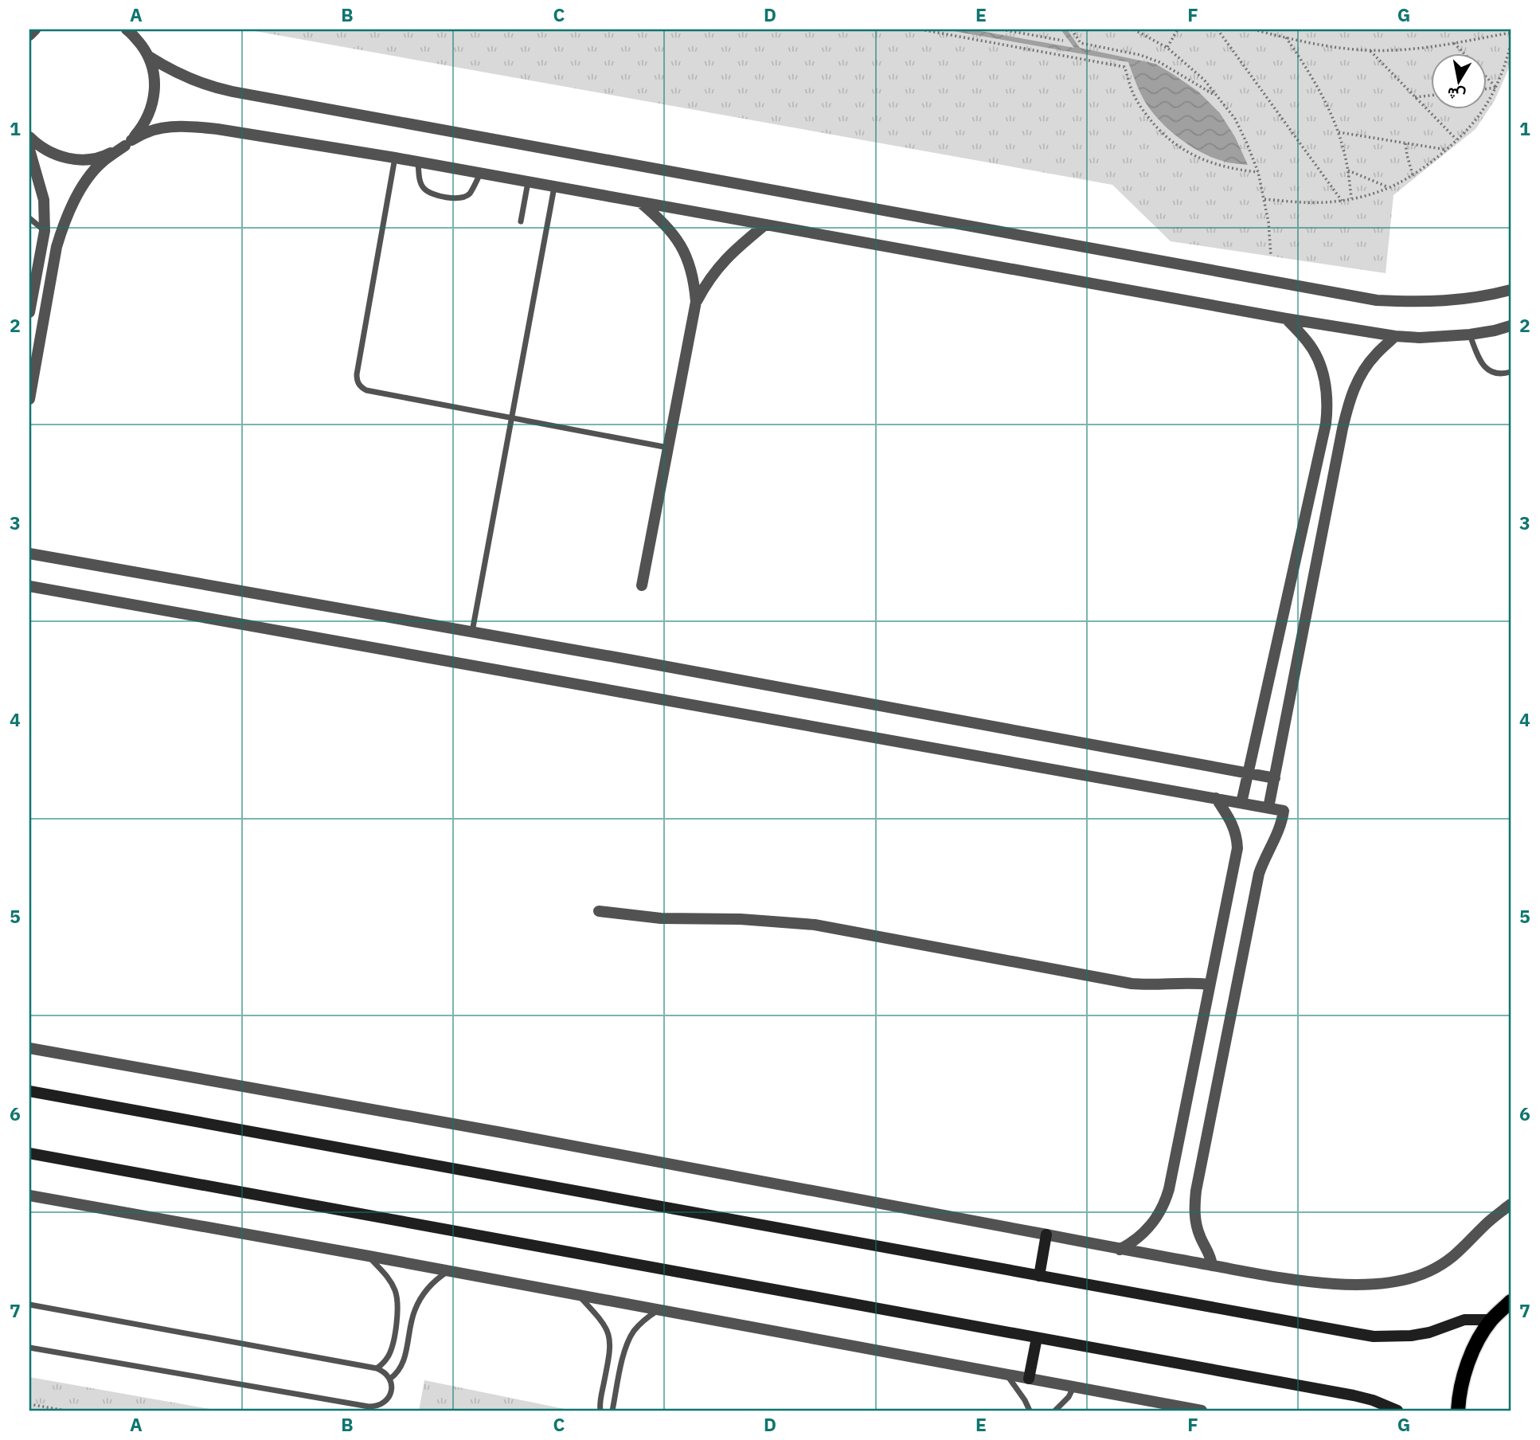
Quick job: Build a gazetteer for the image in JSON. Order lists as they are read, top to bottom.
{
  "north": "bottom",
  "grid": {
    "columns": [
      "A",
      "B",
      "C",
      "D",
      "E",
      "F",
      "G"
    ],
    "rows": [
      "1",
      "2",
      "3",
      "4",
      "5",
      "6",
      "7"
    ]
  }
}
